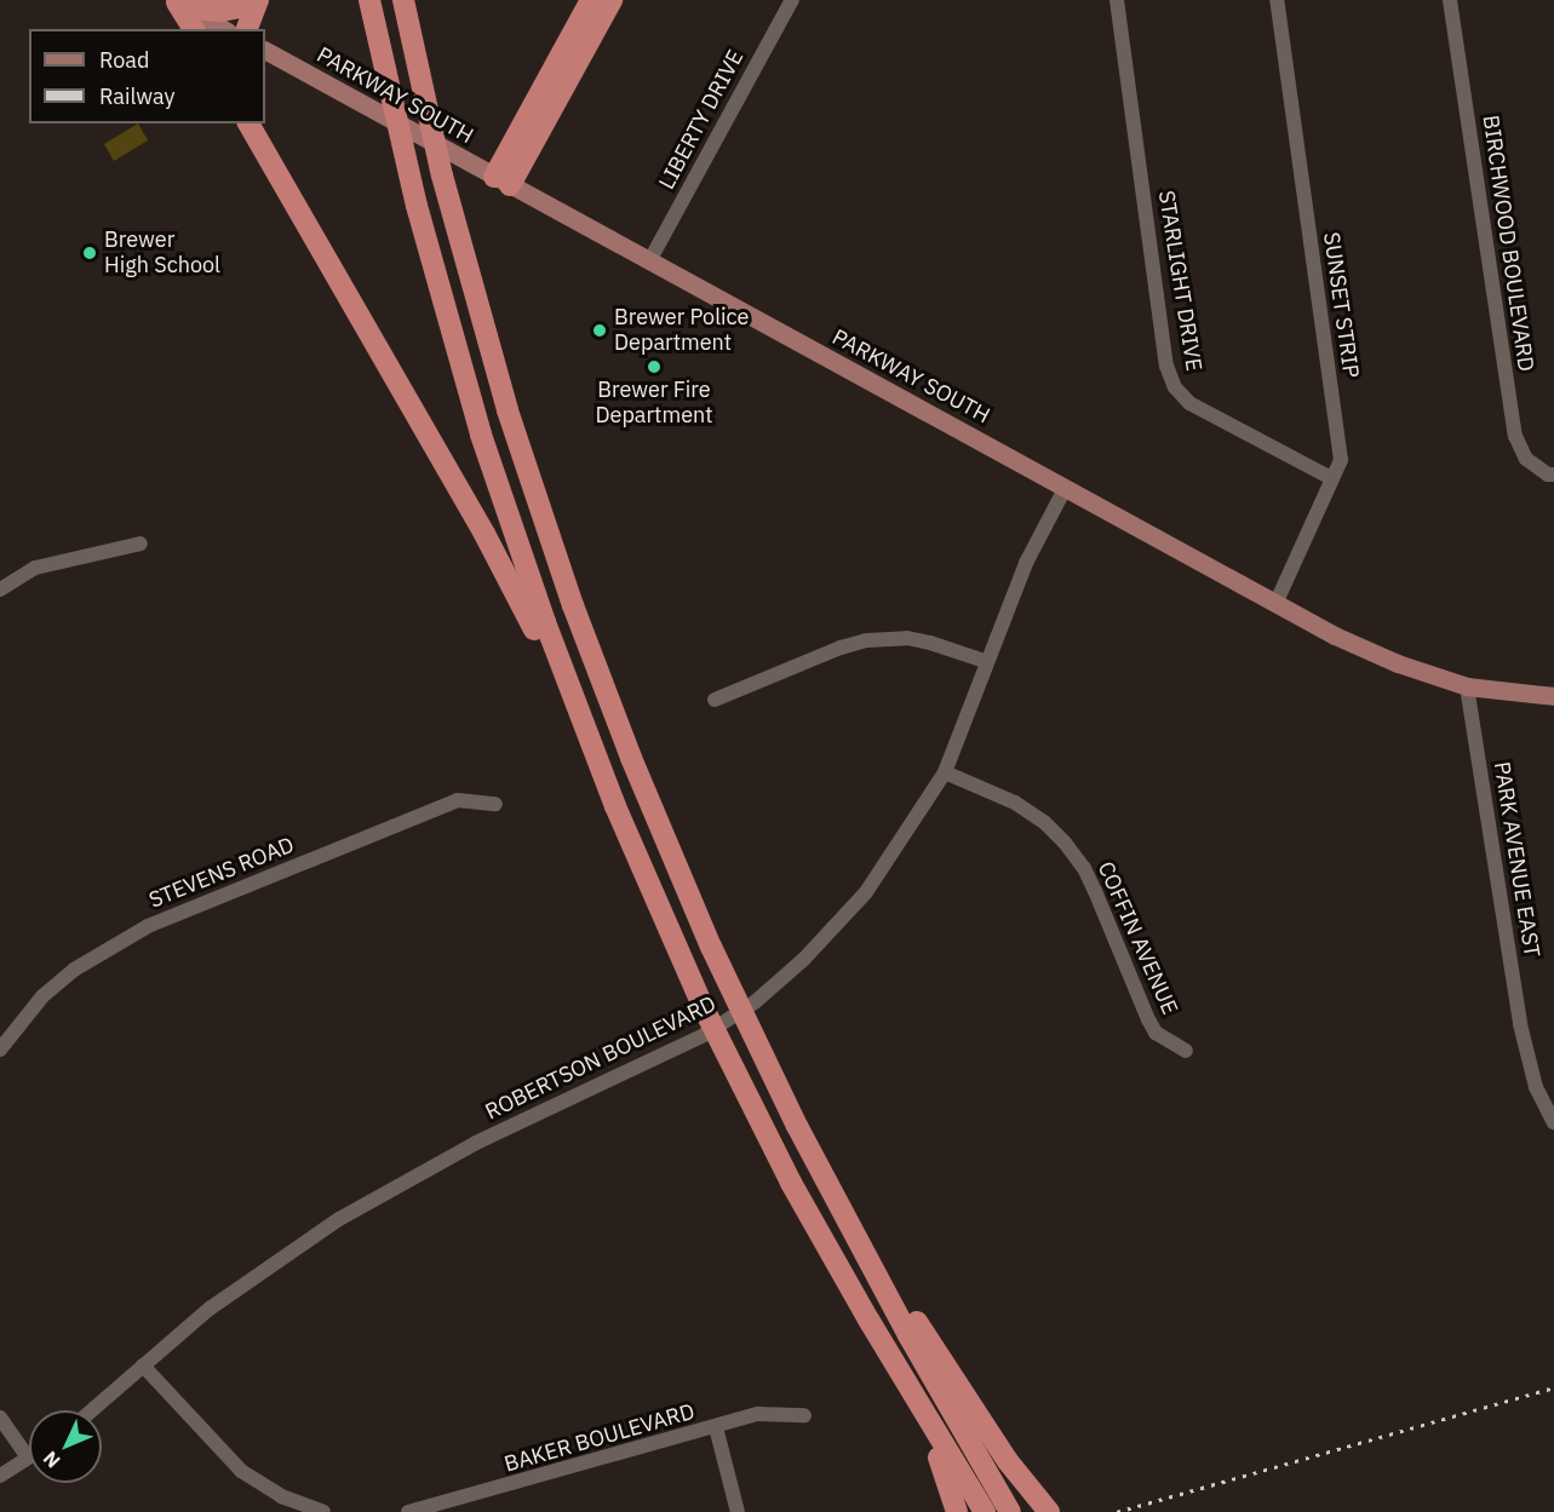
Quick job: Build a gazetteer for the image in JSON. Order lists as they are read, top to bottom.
{
  "streets": {
    "main road": ["PARKWAY SOUTH"],
    "street": [
      "LIBERTY DRIVE",
      "BIRCHWOOD BOULEVARD",
      "STARLIGHT DRIVE",
      "SUNSET STRIP",
      "PARK AVENUE EAST",
      "STEVENS ROAD",
      "COFFIN AVENUE",
      "ROBERTSON BOULEVARD",
      "BAKER BOULEVARD"
    ]
  },
  "crossings": [
    ["PARKWAY SOUTH", "LIBERTY DRIVE"],
    ["PARKWAY SOUTH", "SUNSET STRIP"],
    ["PARKWAY SOUTH", "PARK AVENUE EAST"],
    ["PARKWAY SOUTH", "ROBERTSON BOULEVARD"],
    ["STARLIGHT DRIVE", "SUNSET STRIP"],
    ["COFFIN AVENUE", "ROBERTSON BOULEVARD"]
  ],
  "places": ["Brewer High School", "Brewer Police Department", "Brewer Fire Department"],
  "legend": ["Road", "Railway"],
  "north": "bottom left"
}
